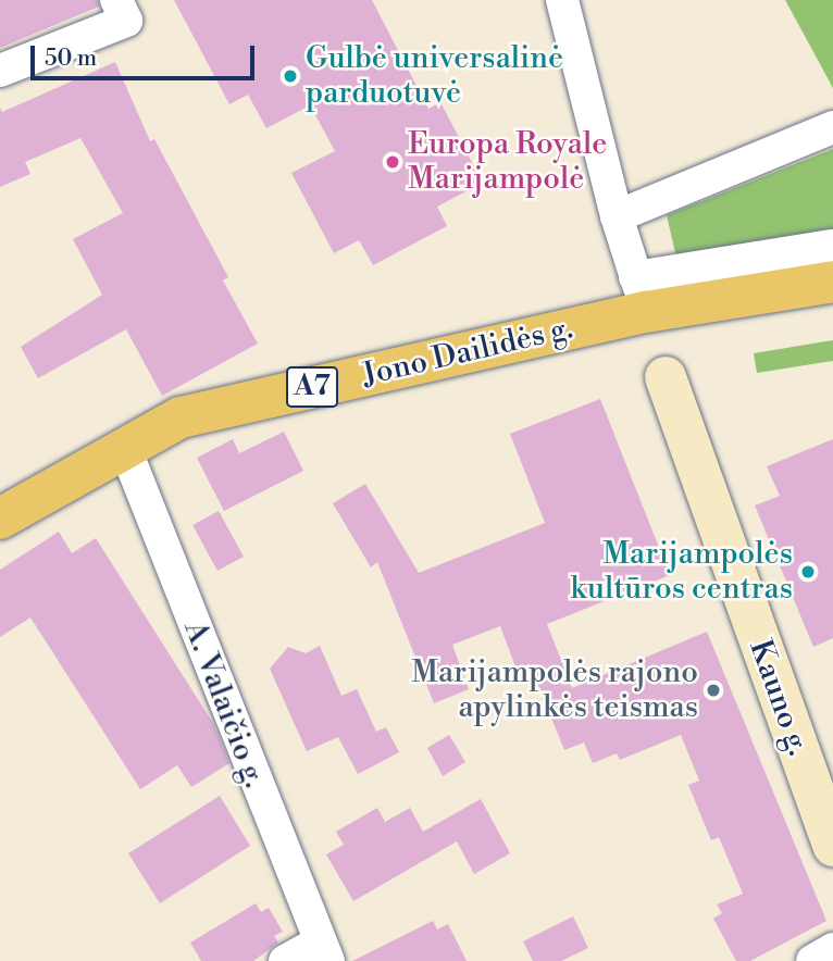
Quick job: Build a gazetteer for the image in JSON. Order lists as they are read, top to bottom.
{
  "streets": {
    "highway": ["Jono Dailidės g.", "A7"],
    "street": ["Kauno g.", "A. Valaičio g."]
  },
  "crossings": [
    ["Jono Dailidės g.", "A7"],
    ["Jono Dailidės g.", "A. Valaičio g."]
  ],
  "places": [
    "Gulbė universalinė parduotuvė",
    "Europa Royale Marijampolė",
    "Marijampolės kultūros centras",
    "Marijampolės rajono apylinkės teismas"
  ],
  "scale_bar": "50 m"
}
